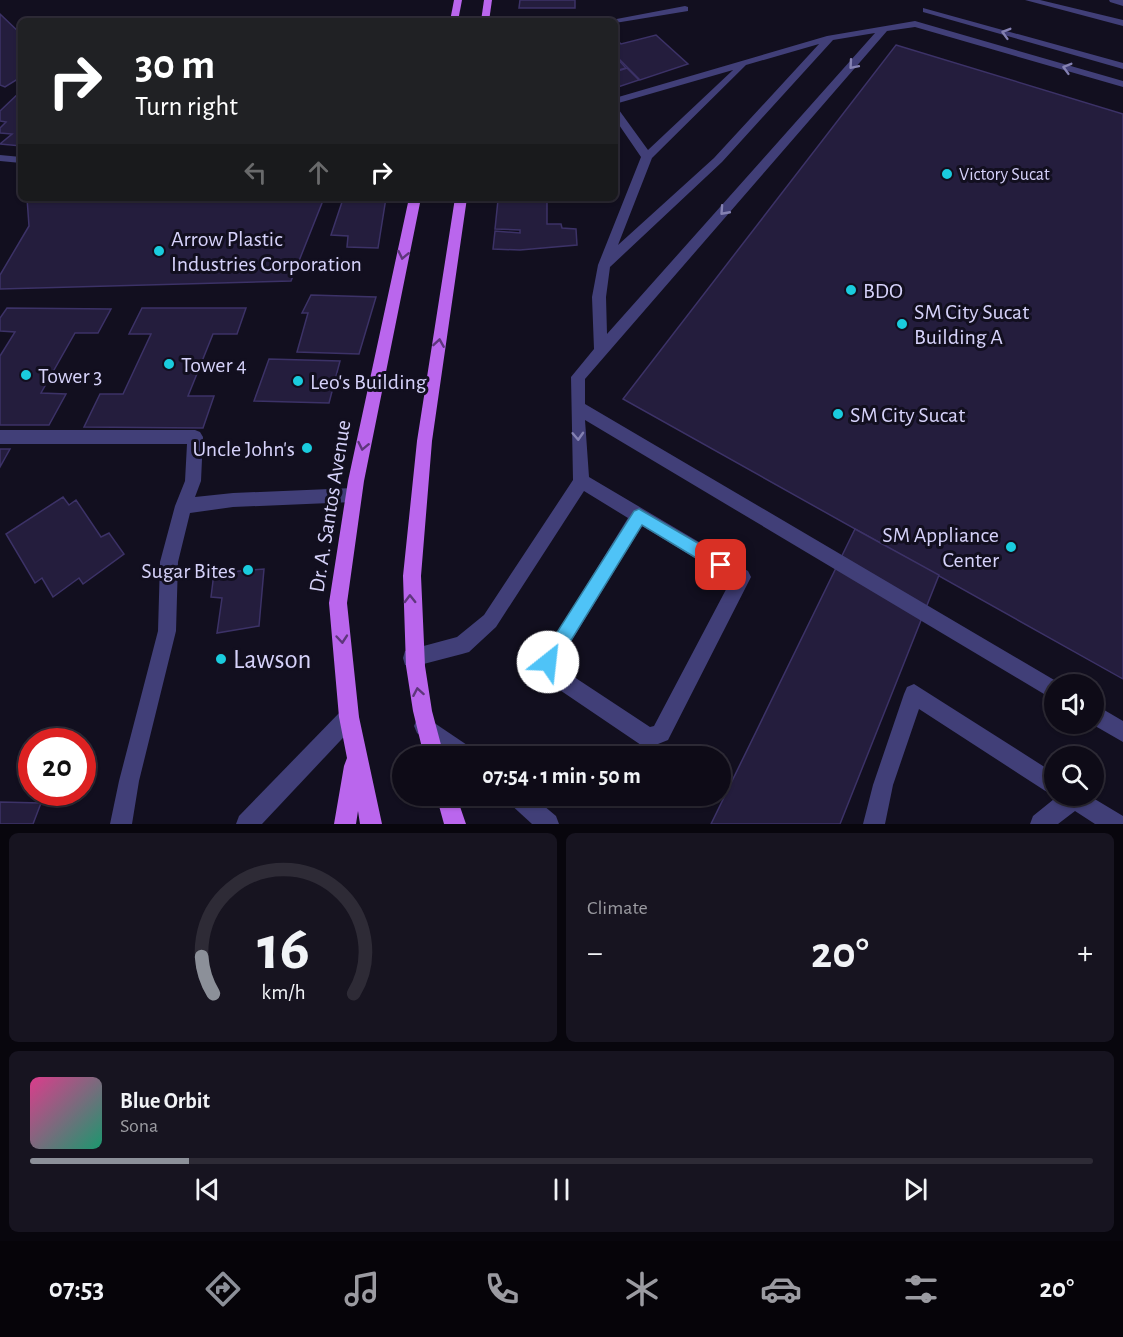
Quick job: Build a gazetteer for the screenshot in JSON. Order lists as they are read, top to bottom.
{
  "streets": {
    "main road": ["Dr. A. Santos Avenue"]
  },
  "places": [
    "Victory Sucat",
    "Arrow Plastic Industries Corporation",
    "BDO",
    "SM City Sucat Building A",
    "Tower 4",
    "Tower 3",
    "Leo's Building",
    "SM City Sucat",
    "Uncle John's",
    "SM Appliance Center",
    "Sugar Bites",
    "Lawson"
  ],
  "page": {
    "turn": ["30 m", "Turn right"],
    "limit": "20",
    "trip": "07:54 · 1 min · 50 m",
    "tile": "Climate",
    "heat": ["−", "20°", "+"],
    "song": ["Blue Orbit", "Sona"],
    "tabs": ["07:53", "20°"],
    "gauge": ["16", "km/h"]
  }
}
